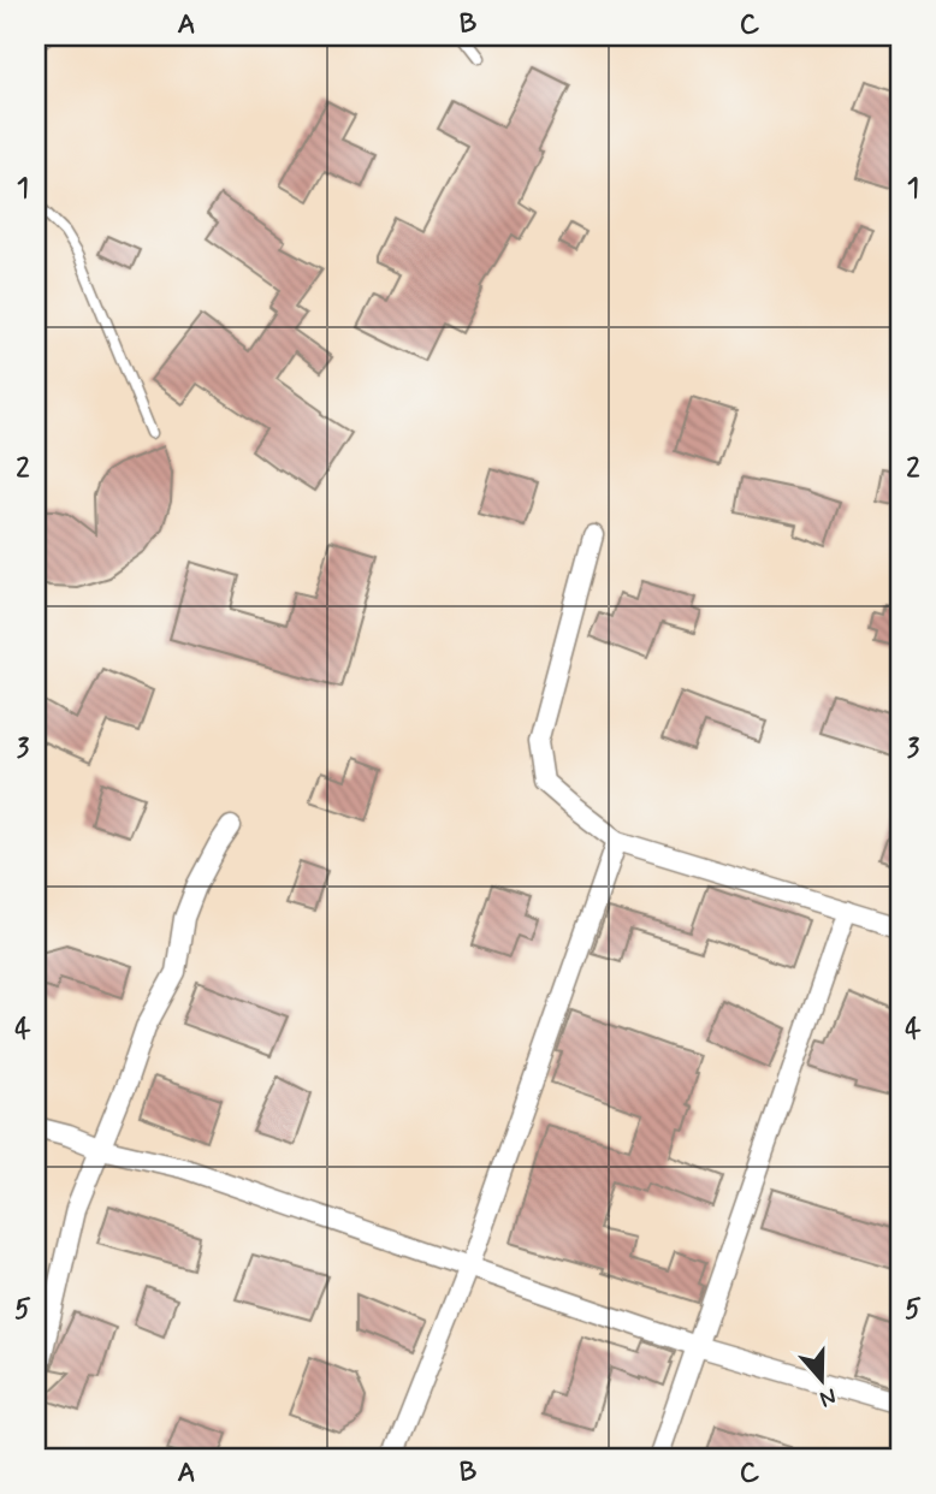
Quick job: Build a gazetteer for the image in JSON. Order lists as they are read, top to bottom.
{
  "north": "bottom",
  "grid": {
    "columns": ["A", "B", "C"],
    "rows": [
      "1",
      "2",
      "3",
      "4",
      "5"
    ]
  }
}
